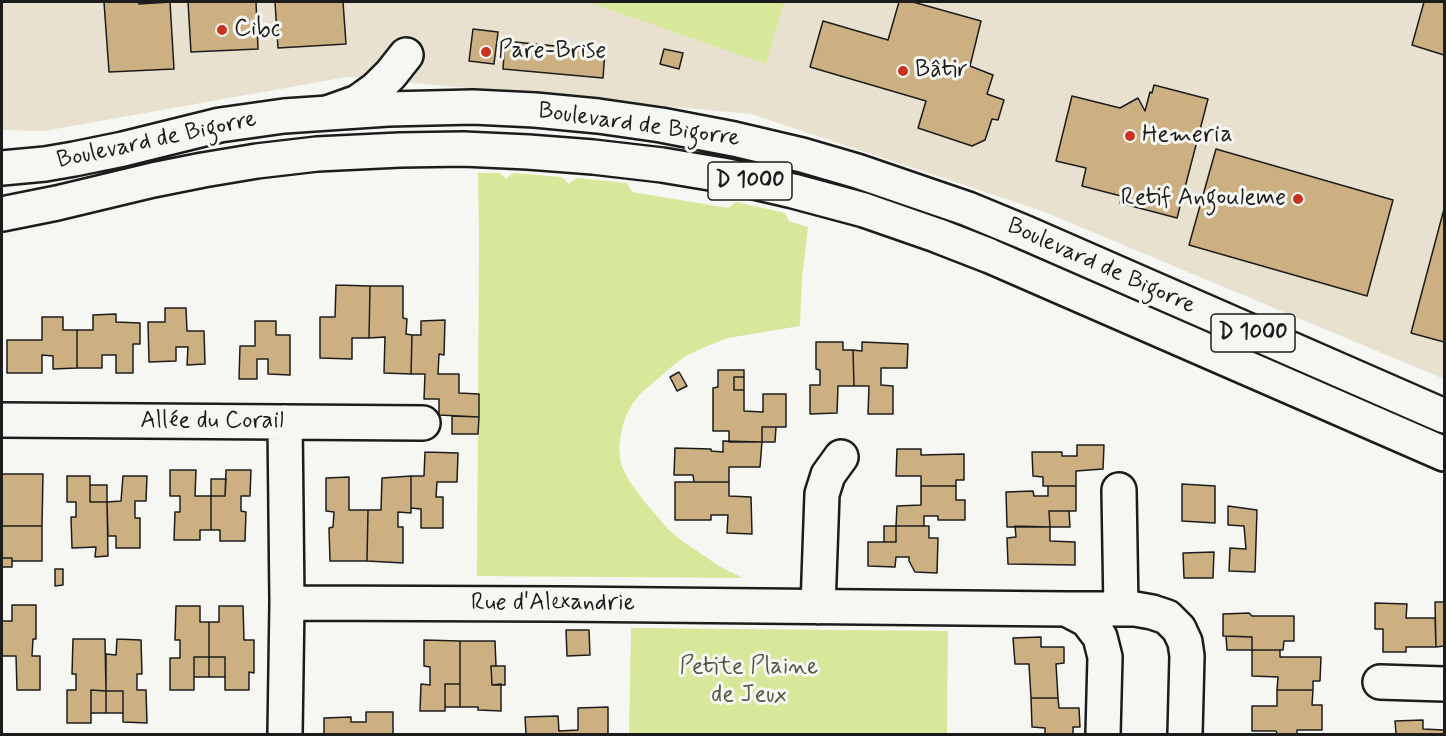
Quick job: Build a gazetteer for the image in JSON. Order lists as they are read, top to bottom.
{
  "streets": {
    "main road": [
      "Boulevard de Bigorre",
      "D 1000",
      "Allée du Corail",
      "Rue d'Alexandrie"
    ]
  },
  "parks": ["Petite Plaine de Jeux"],
  "places": [
    "Cibc",
    "Pare-Brise",
    "Bâtir",
    "Hemeria",
    "Retif Angouleme"
  ]
}
